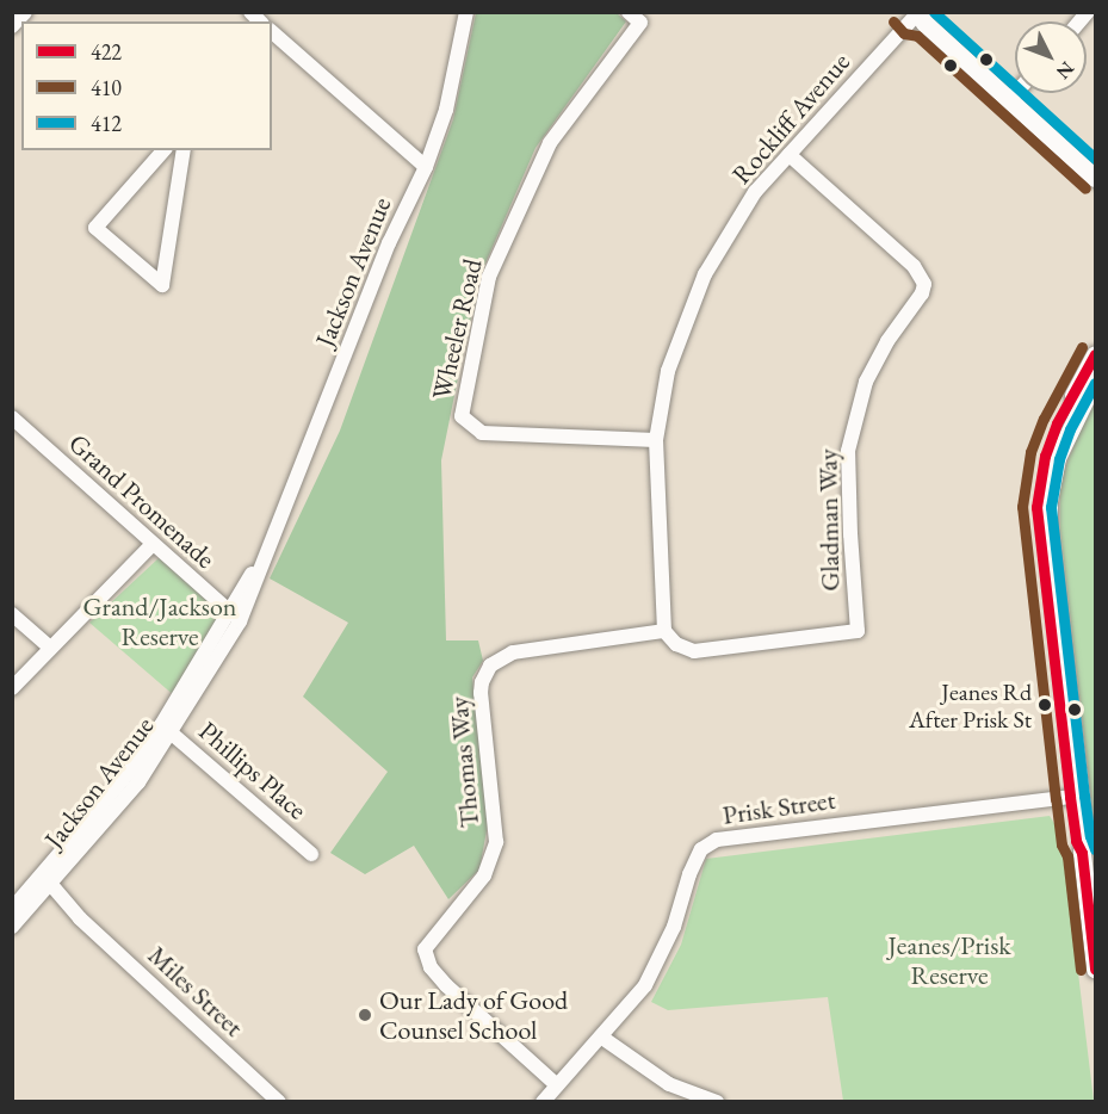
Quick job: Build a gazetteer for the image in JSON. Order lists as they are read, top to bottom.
{
  "streets": {
    "street": [
      "Rockliff Avenue",
      "Jackson Avenue",
      "Wheeler Road",
      "Grand Promenade",
      "Gladman Way",
      "Thomas Way",
      "Phillips Place",
      "Prisk Street",
      "Miles Street"
    ]
  },
  "crossings": [
    ["Rockliff Avenue", "Wheeler Road"],
    ["Rockliff Avenue", "Gladman Way"],
    ["Rockliff Avenue", "Thomas Way"],
    ["Jackson Avenue", "Grand Promenade"],
    ["Jackson Avenue", "Phillips Place"],
    ["Jackson Avenue", "Miles Street"],
    ["Gladman Way", "Thomas Way"],
    ["Thomas Way", "Prisk Street"]
  ],
  "parks": ["Grand/Jackson Reserve", "Jeanes/Prisk Reserve"],
  "places": ["Jeanes Rd After Prisk St", "Our Lady of Good Counsel School"],
  "lines": ["transit line 412", "transit line 410", "transit line 422"],
  "legend": ["422", "410", "412"],
  "north": "bottom right"
}
